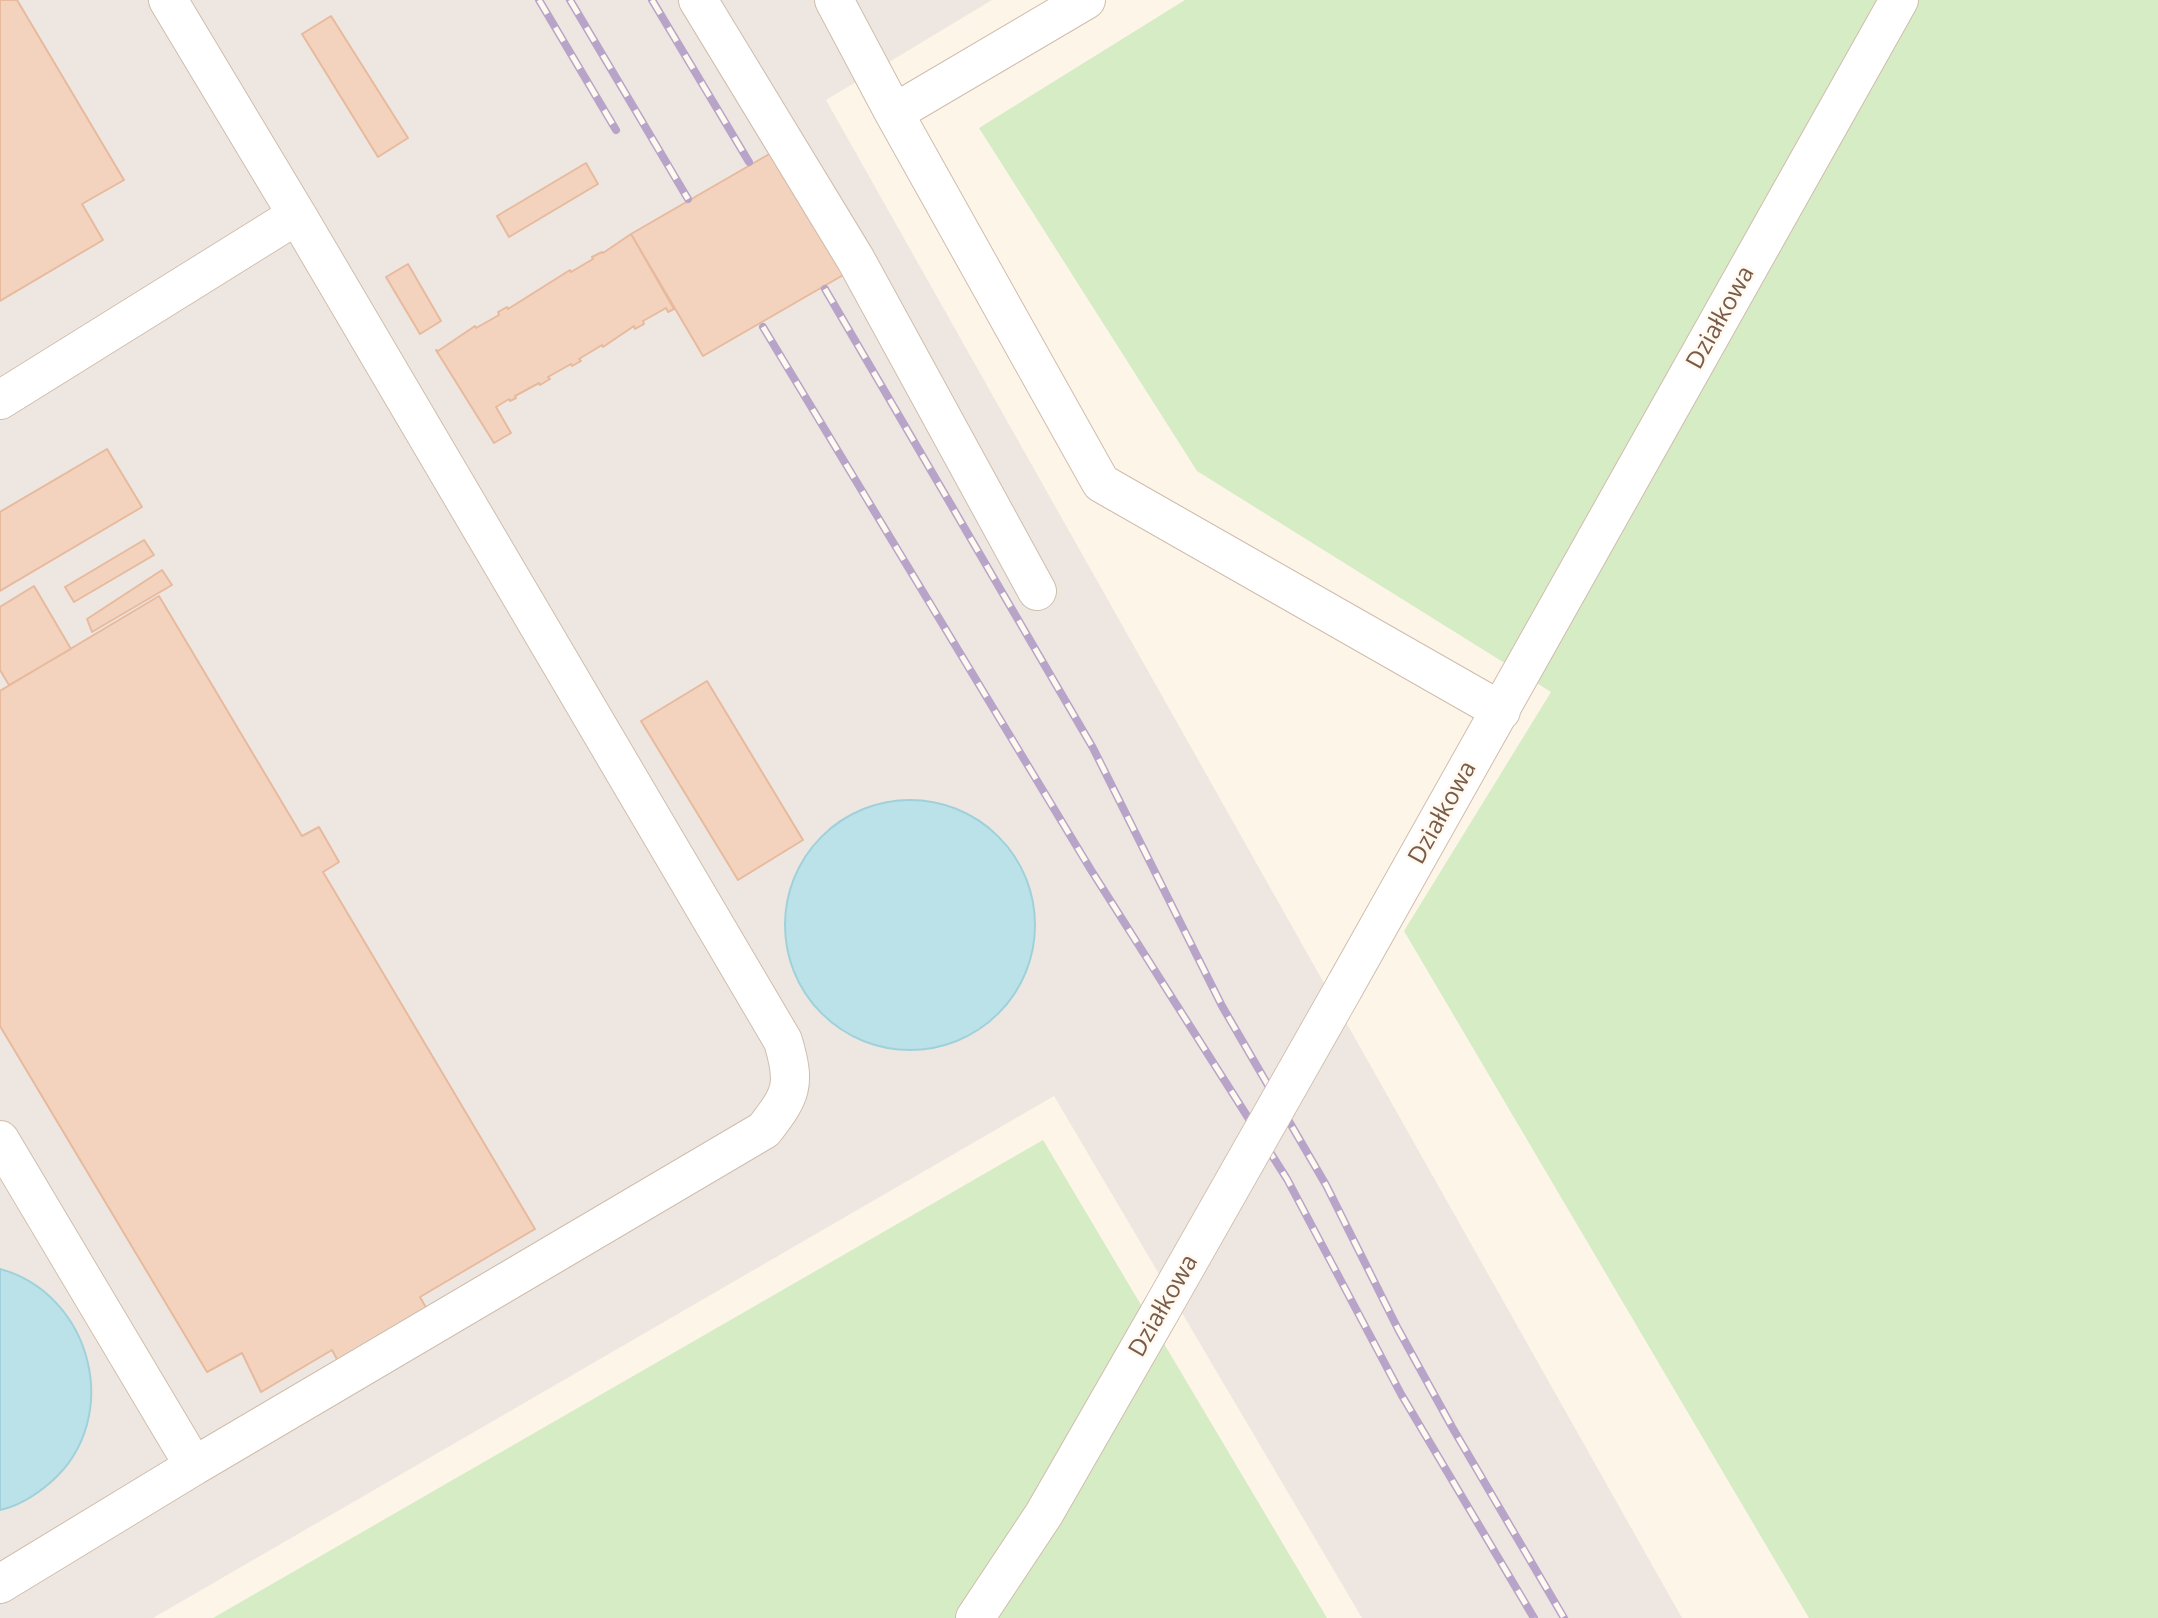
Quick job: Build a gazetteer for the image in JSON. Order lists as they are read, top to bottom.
{
  "streets": {
    "street": ["Działkowa"]
  }
}
